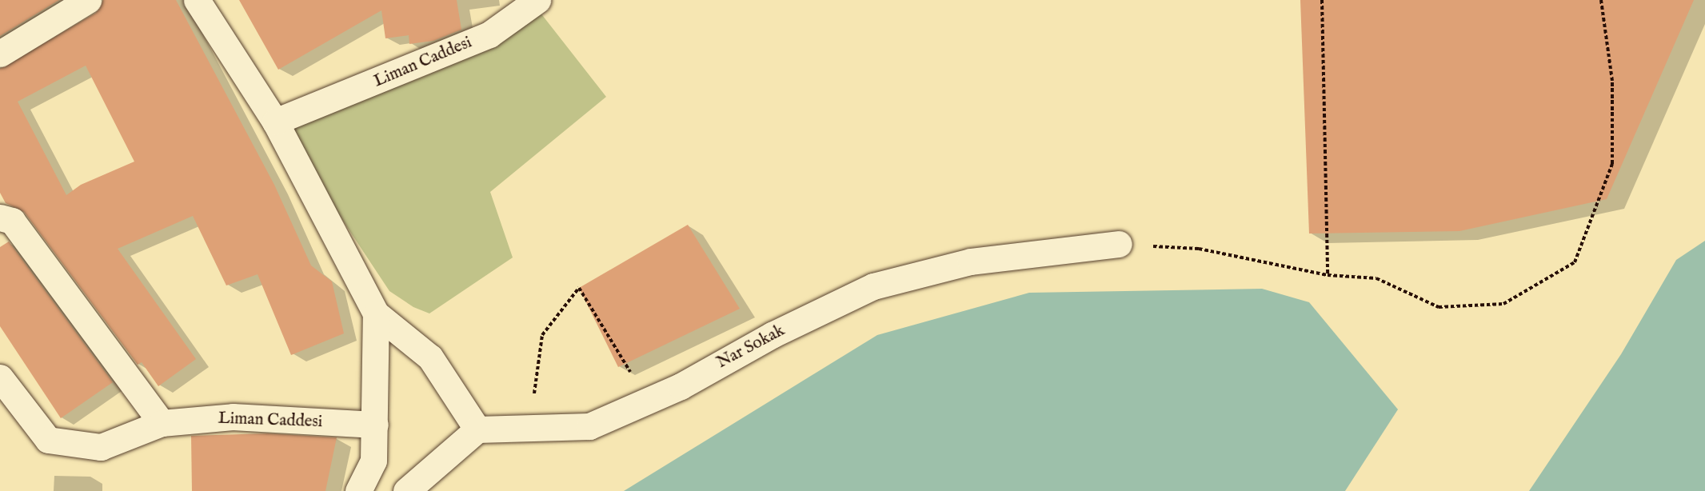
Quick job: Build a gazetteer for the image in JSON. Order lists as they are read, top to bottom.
{
  "streets": {
    "street": ["Liman Caddesi", "Nar Sokak"]
  }
}
